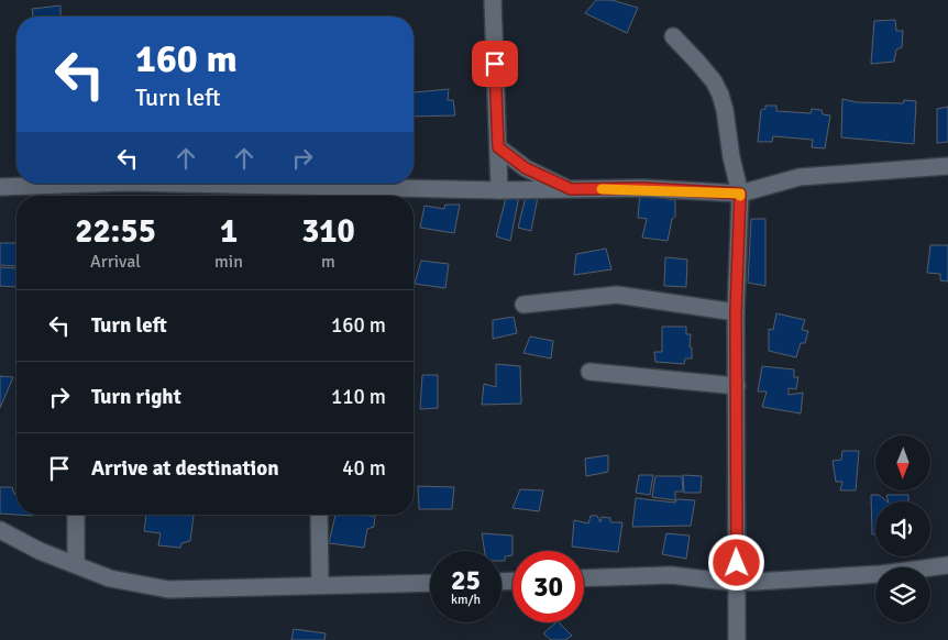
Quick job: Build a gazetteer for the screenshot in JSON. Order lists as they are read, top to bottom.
{
  "north": "bottom",
  "page": {
    "turn": ["160 m", "Turn left"],
    "eta": [
      "22:55",
      "Arrival",
      "1",
      "min",
      "310",
      "m"
    ],
    "list": [
      {
        "name": "Turn left",
        "value": "160 m"
      },
      {
        "name": "Turn right",
        "value": "110 m"
      },
      {
        "name": "Arrive at destination",
        "value": "40 m"
      }
    ],
    "speed": "25 km/h",
    "limit": "30"
  }
}
